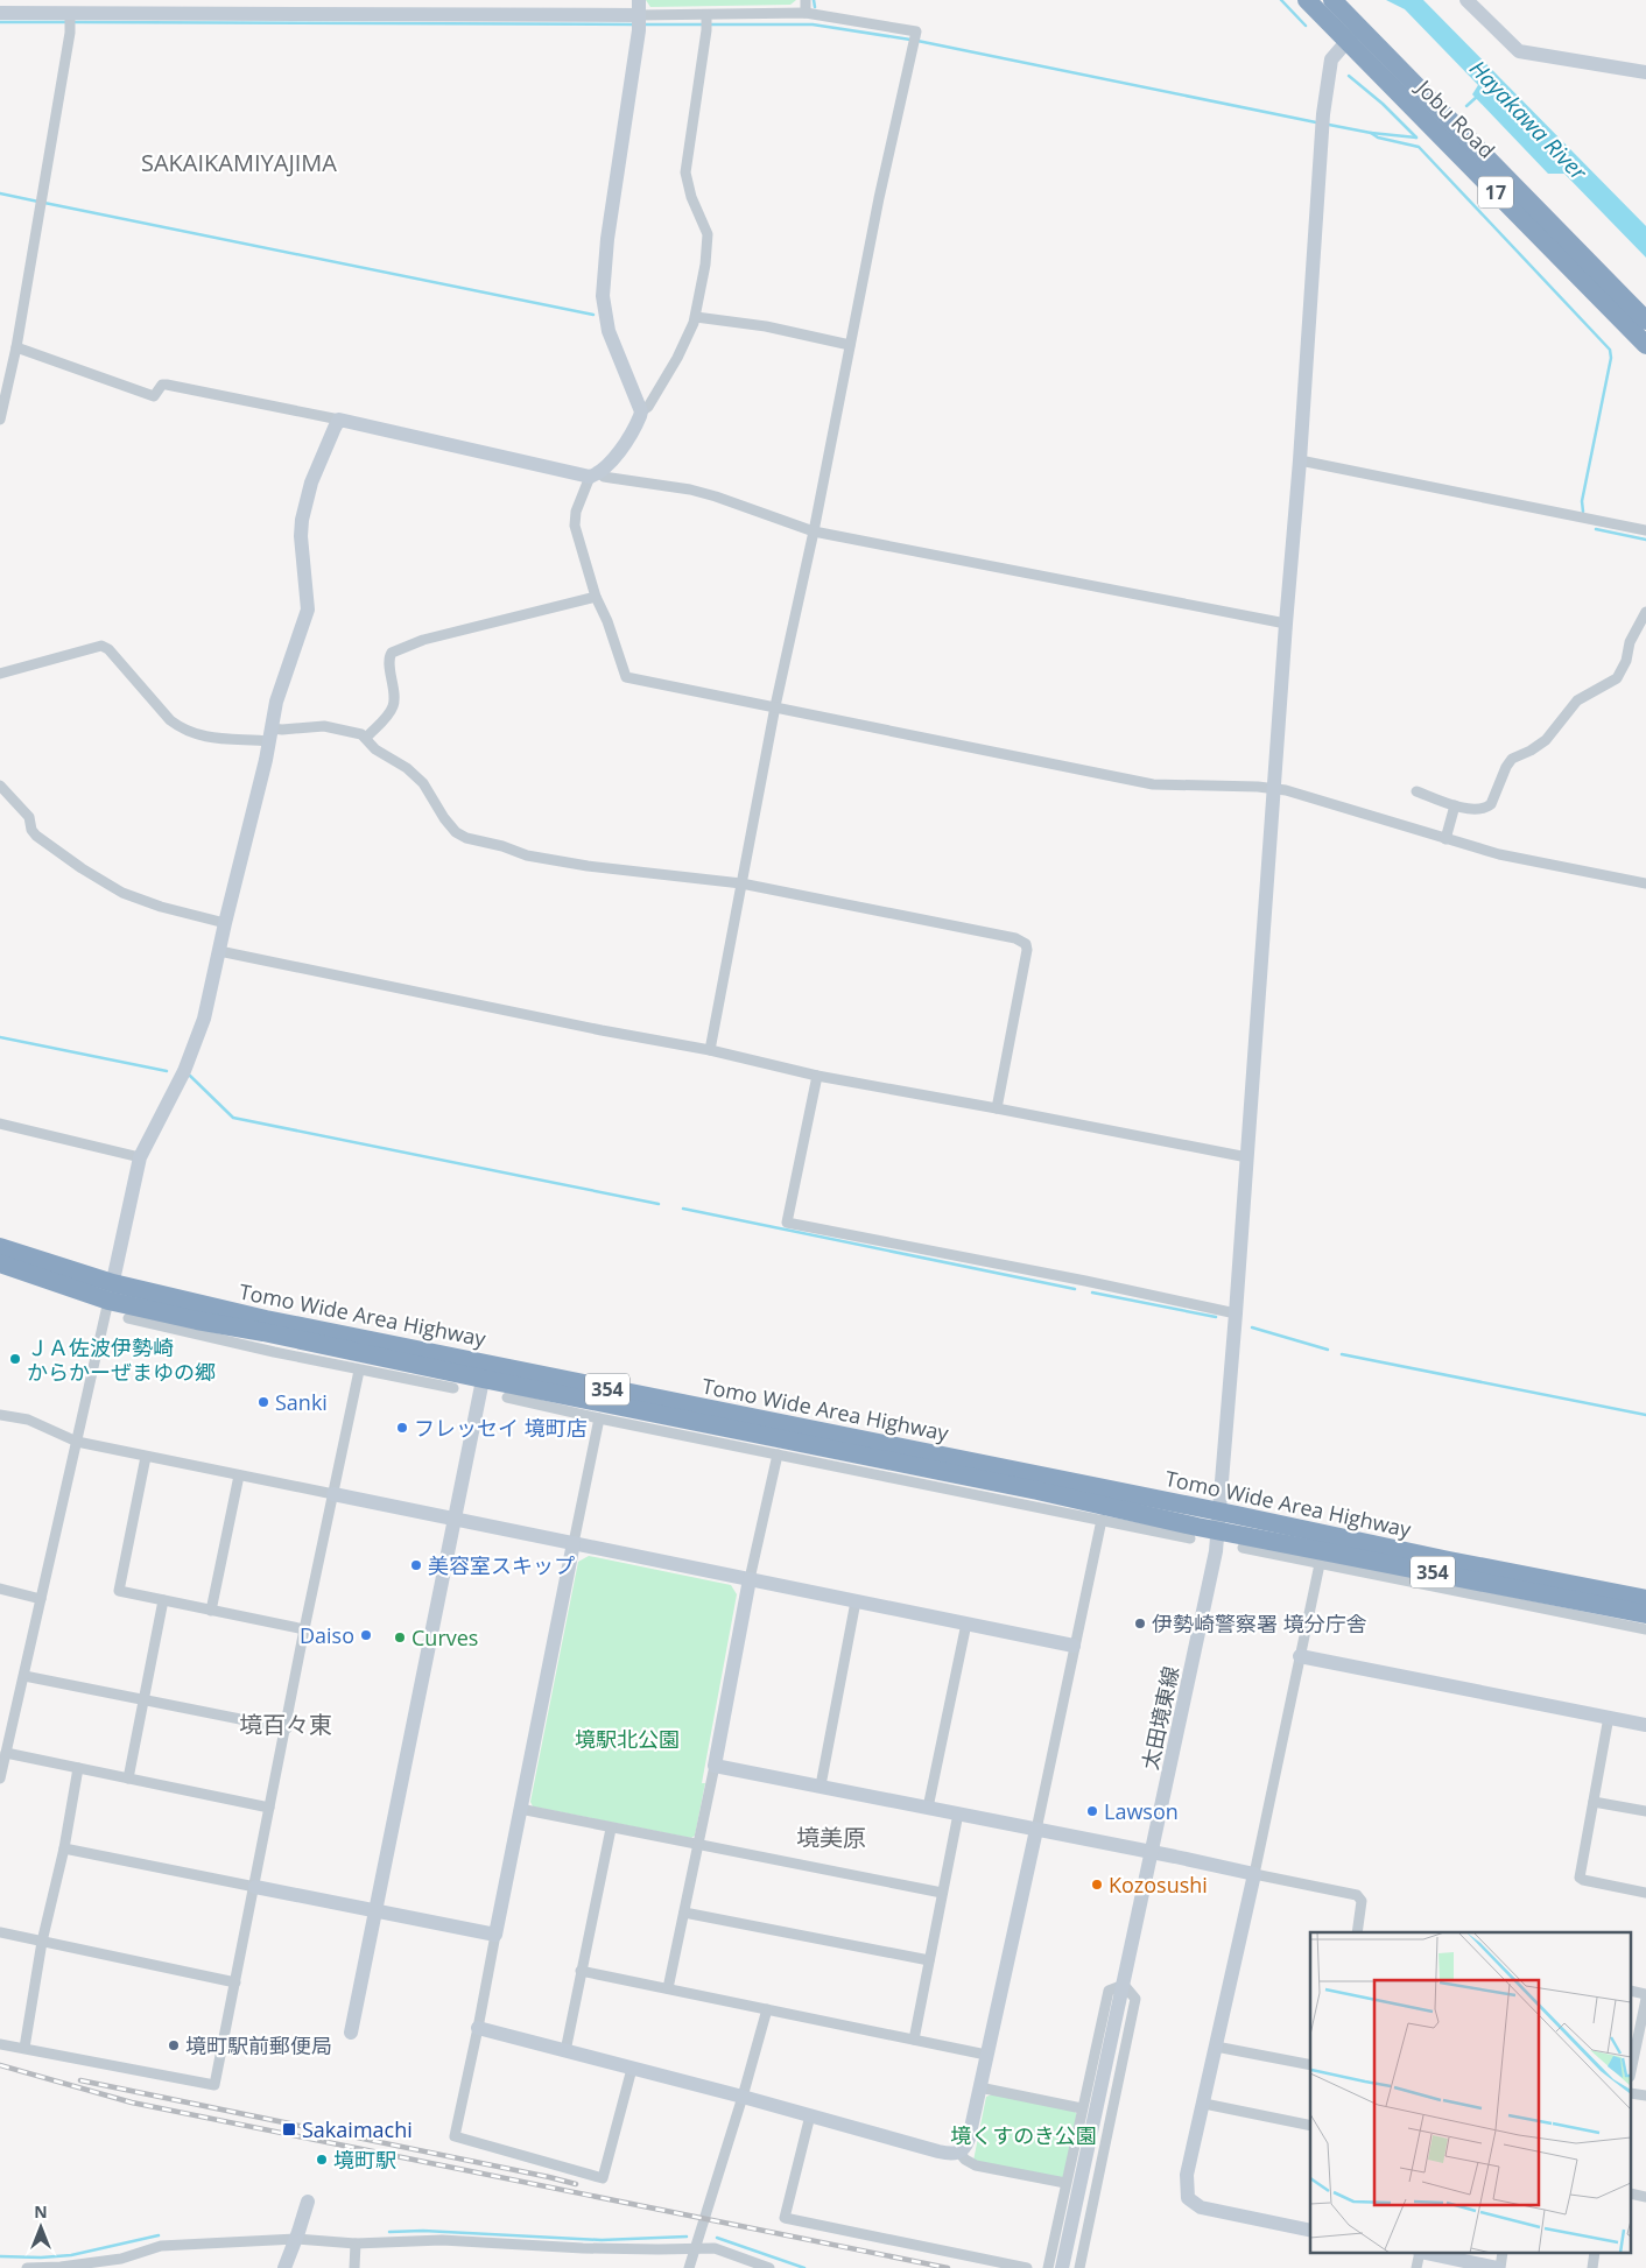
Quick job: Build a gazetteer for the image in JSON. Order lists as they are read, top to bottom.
{
  "streets": {
    "highway": [
      "Jobu Road",
      "17",
      "Tomo Wide Area Highway",
      "354"
    ],
    "street": ["太田境東線"]
  },
  "crossings": [
    ["Jobu Road", "太田境東線"],
    ["Tomo Wide Area Highway", "太田境東線"]
  ],
  "districts": ["SAKAIKAMIYAJIMA", "境百々東", "境美原"],
  "water": ["Hayakawa River"],
  "parks": ["境駅北公園", "境くすのき公園"],
  "places": {
    "other": [
      "ＪＡ佐波伊勢崎 からかーぜまゆの郷",
      "Sanki",
      "フレッセイ 境町店",
      "美容室スキップ",
      "伊勢崎警察署 境分庁舎",
      "Daiso",
      "Curves",
      "Lawson",
      "Kozosushi",
      "境町駅前郵便局",
      "境町駅"
    ],
    "transit": ["Sakaimachi"]
  },
  "north": "top"
}
